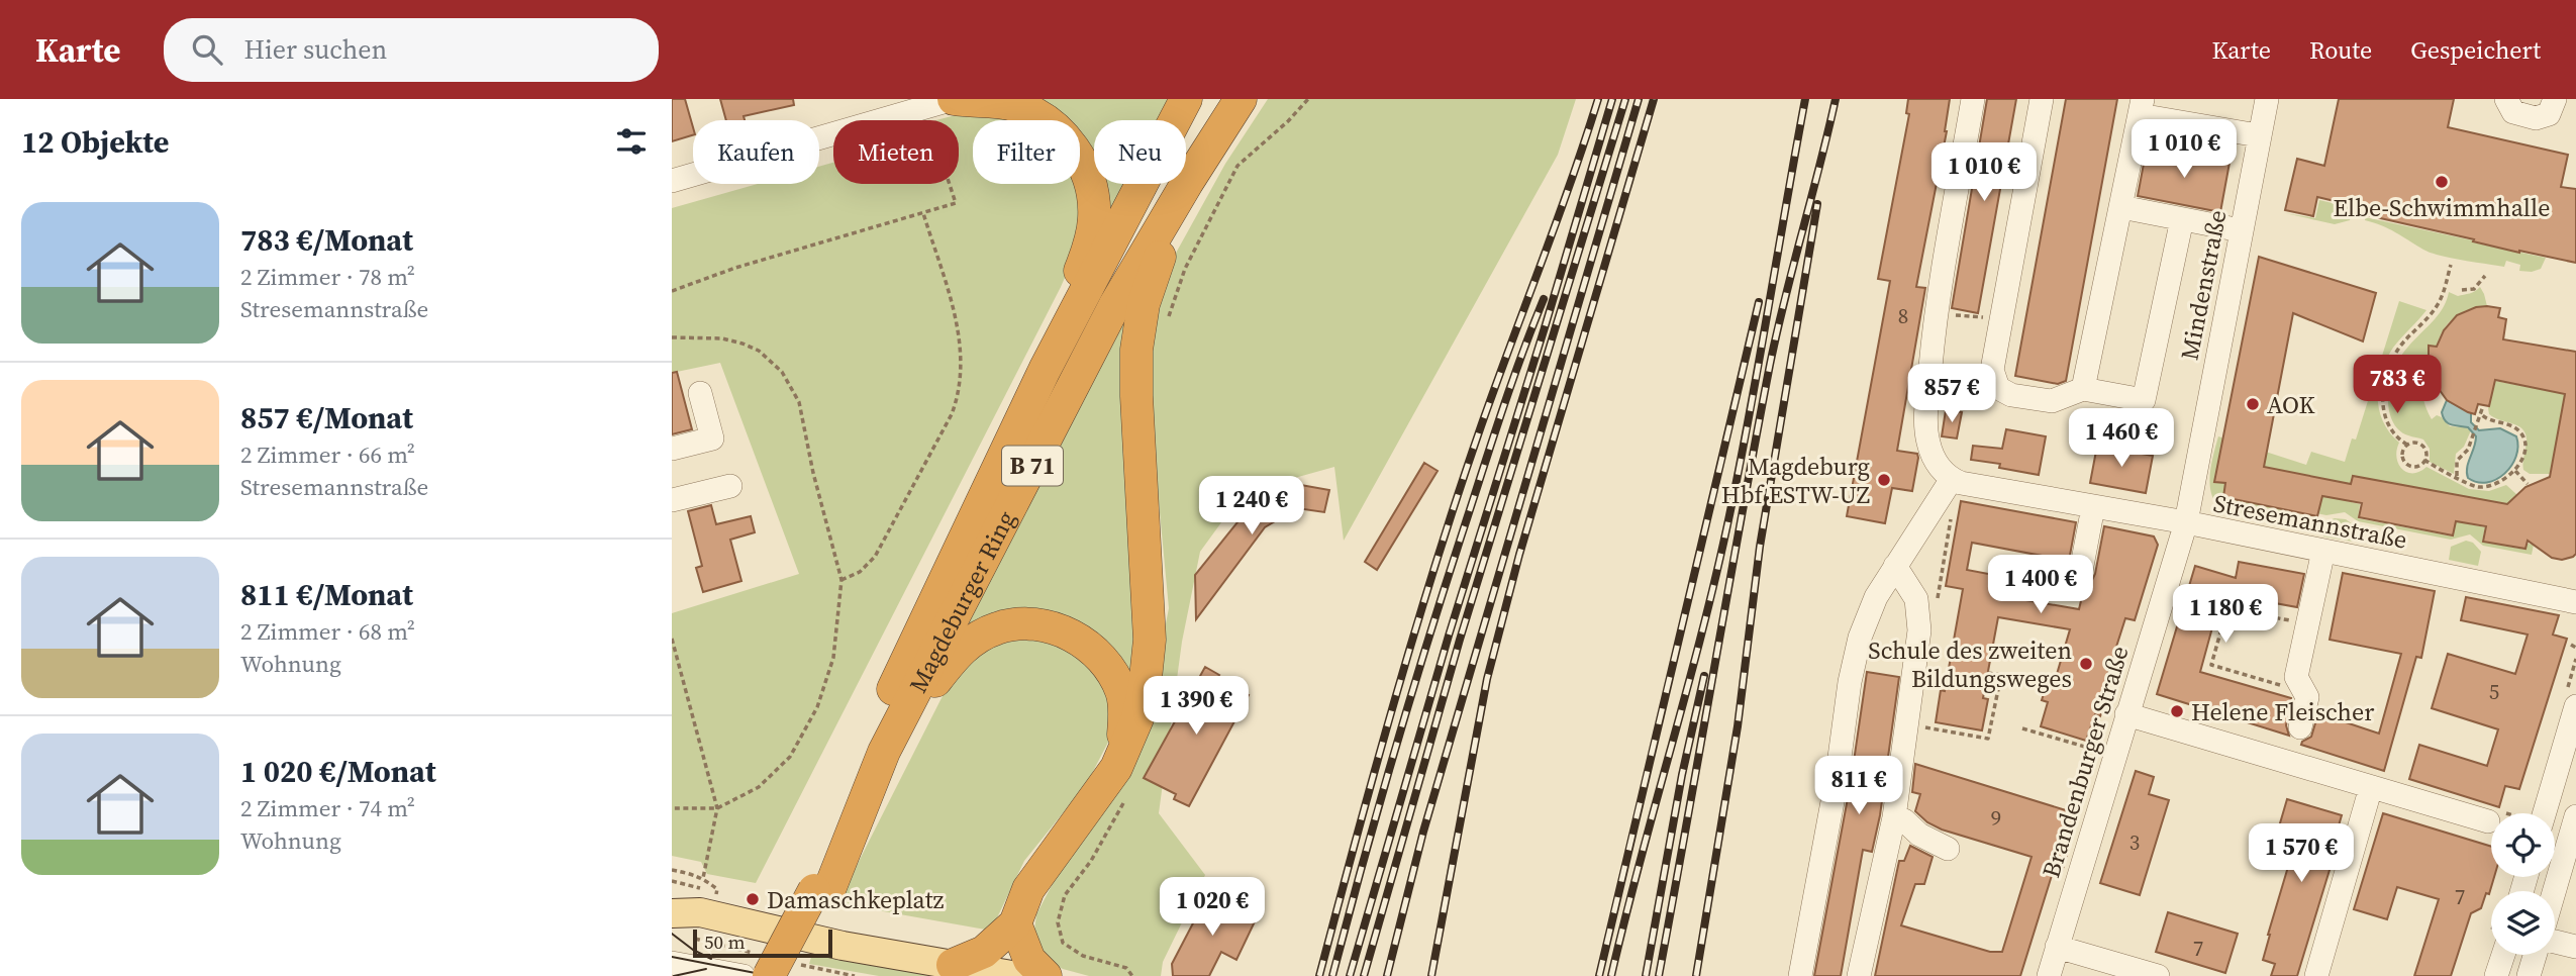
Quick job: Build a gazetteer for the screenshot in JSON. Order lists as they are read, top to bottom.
{
  "streets": {
    "highway": ["B 71", "Magdeburger Ring"],
    "street": ["Mindenstraße", "Stresemannstraße", "Brandenburger Straße"]
  },
  "crossings": [
    ["Mindenstraße", "Stresemannstraße"],
    ["Mindenstraße", "Brandenburger Straße"],
    ["Stresemannstraße", "Brandenburger Straße"]
  ],
  "places": [
    "Elbe-Schwimmhalle",
    "AOK",
    "Magdeburg Hbf ESTW-UZ",
    "Schule des zweiten Bildungsweges",
    "Helene Fleischer",
    "Damaschkeplatz"
  ],
  "house_numbers": [
    "8",
    "5",
    "9",
    "3",
    "7",
    "7"
  ],
  "scale_bar": "50 m",
  "page": {
    "header": "Karte",
    "search": "Hier suchen",
    "nav": ["Karte", "Route", "Gespeichert"],
    "heading": "12 Objekte",
    "price": [
      "1 010 €",
      "1 010 €",
      "783 €",
      "857 €",
      "1 460 €",
      "1 240 €",
      "1 400 €",
      "1 180 €",
      "1 390 €",
      "811 €",
      "1 570 €",
      "1 020 €"
    ],
    "chip": [
      "Kaufen",
      "Mieten",
      "Filter",
      "Neu"
    ],
    "list": [
      {
        "name": "783 €/Monat",
        "note": "2 Zimmer · 78 m² · Stresemannstraße"
      },
      {
        "name": "857 €/Monat",
        "note": "2 Zimmer · 66 m² · Stresemannstraße"
      },
      {
        "name": "811 €/Monat",
        "note": "2 Zimmer · 68 m² · Wohnung"
      },
      {
        "name": "1 020 €/Monat",
        "note": "2 Zimmer · 74 m² · Wohnung"
      }
    ],
    "scale": "50 m"
  }
}
